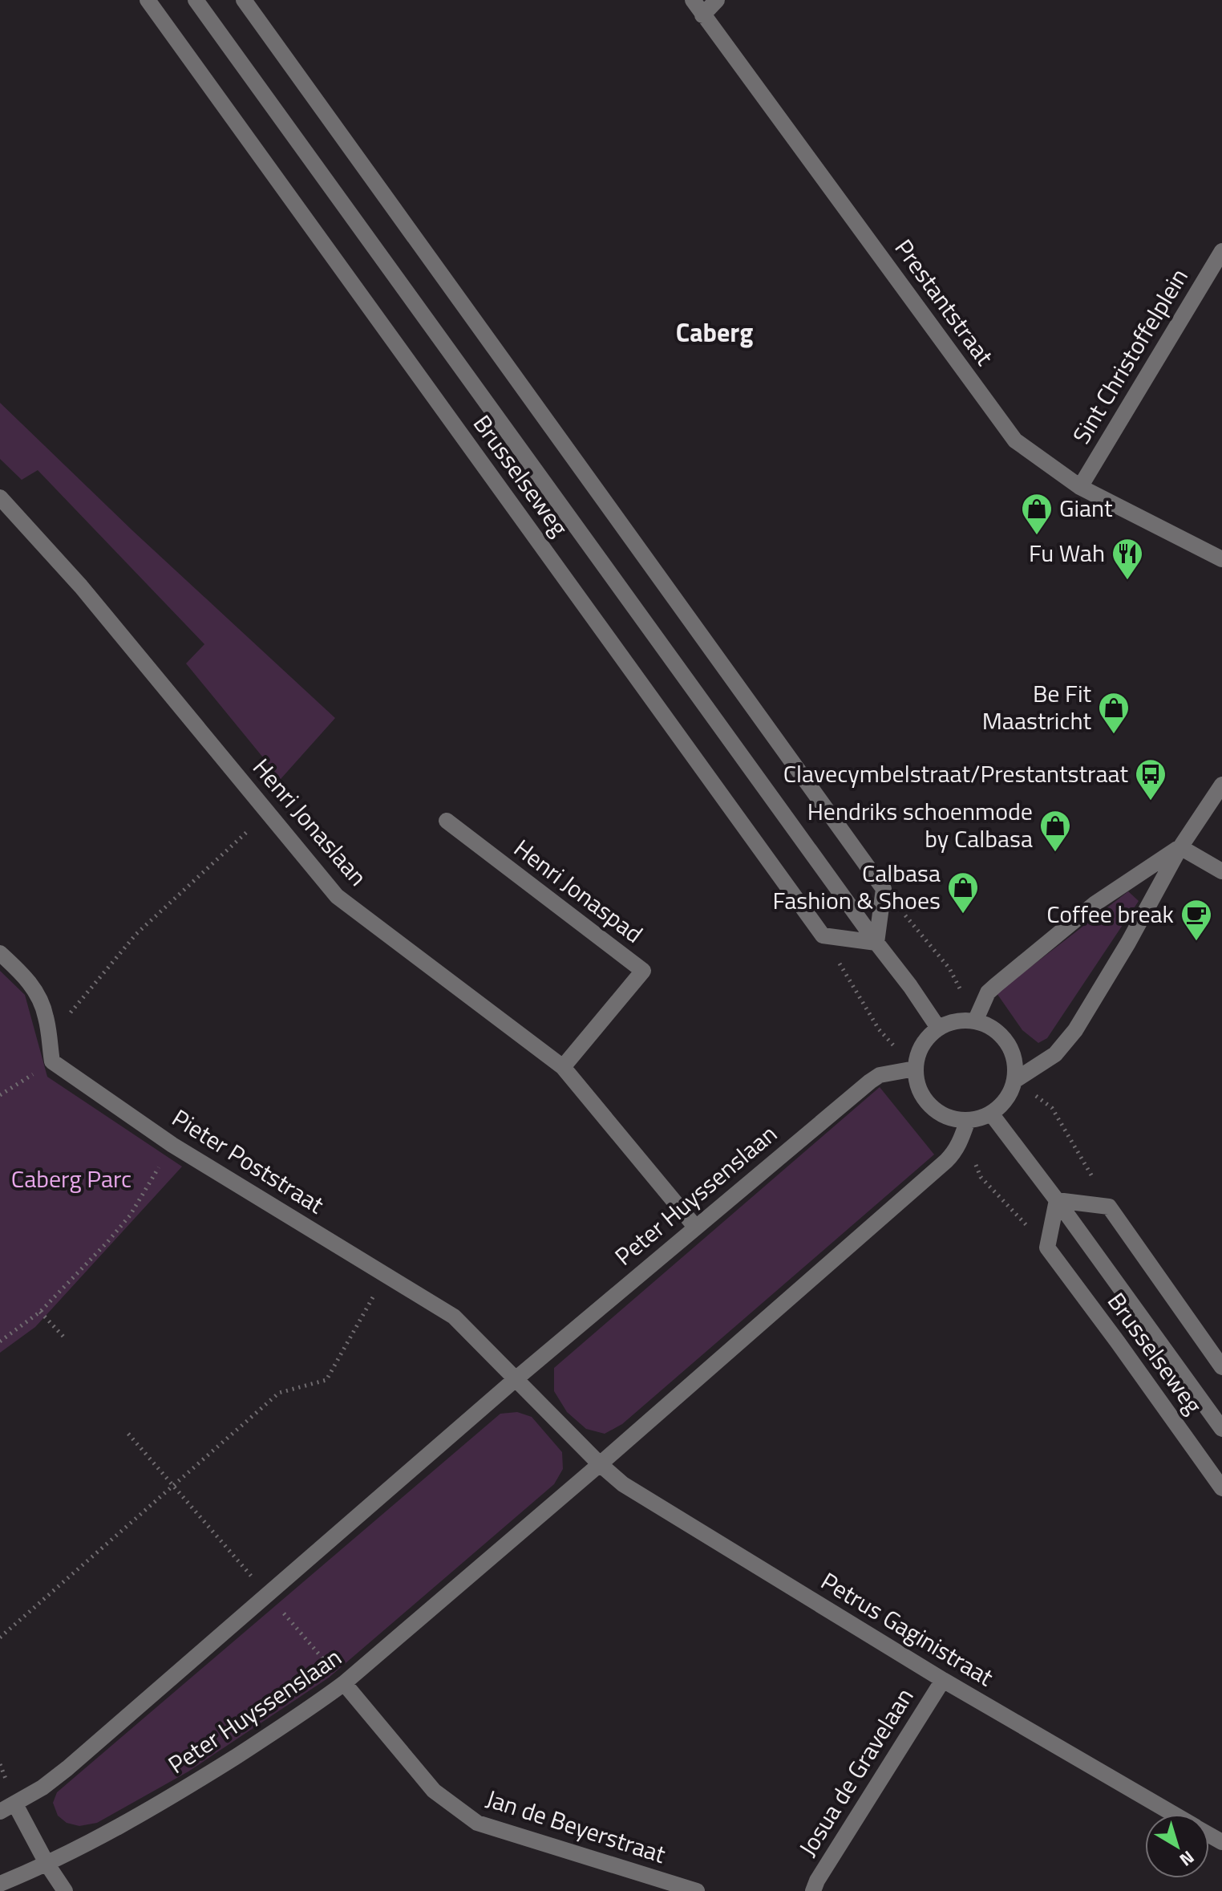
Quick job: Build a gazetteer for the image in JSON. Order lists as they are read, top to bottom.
{
  "streets": {
    "street": [
      "Prestantstraat",
      "Sint Christoffelplein",
      "Brusselseweg",
      "Henri Jonaslaan",
      "Henri Jonaspad",
      "Pieter Poststraat",
      "Peter Huyssenslaan",
      "Petrus Gaginistraat",
      "Josua de Gravelaan",
      "Jan de Beyerstraat"
    ]
  },
  "crossings": [
    ["Prestantstraat", "Sint Christoffelplein"],
    ["Brusselseweg", "Peter Huyssenslaan"],
    ["Henri Jonaslaan", "Henri Jonaspad"],
    ["Henri Jonaslaan", "Peter Huyssenslaan"],
    ["Pieter Poststraat", "Peter Huyssenslaan"],
    ["Peter Huyssenslaan", "Petrus Gaginistraat"],
    ["Peter Huyssenslaan", "Jan de Beyerstraat"],
    ["Petrus Gaginistraat", "Josua de Gravelaan"]
  ],
  "districts": ["Caberg"],
  "parks": ["Caberg Parc"],
  "places": {
    "shop": [
      "Giant",
      "Be Fit Maastricht",
      "Hendriks schoenmode by Calbasa",
      "Calbasa Fashion & Shoes"
    ],
    "restaurant": ["Fu Wah"],
    "bus stop": ["Clavecymbelstraat/Prestantstraat"],
    "cafe": ["Coffee break"]
  },
  "north": "bottom right"
}
